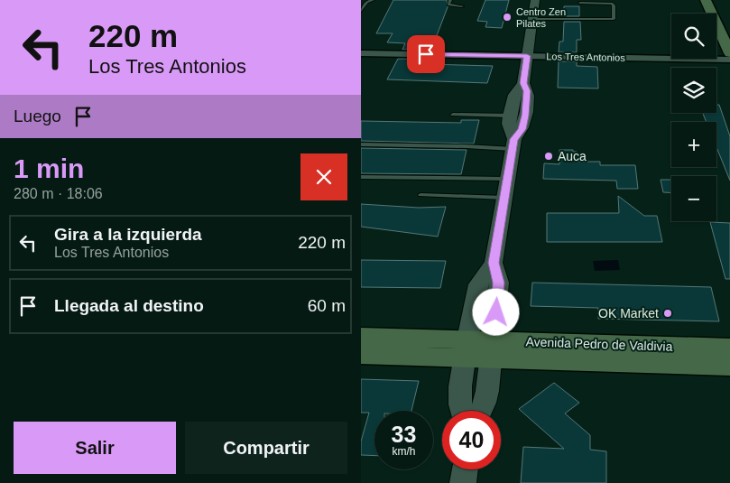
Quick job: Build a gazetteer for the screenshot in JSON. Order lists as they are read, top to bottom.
{
  "streets": {
    "main road": ["Avenida Pedro de Valdivia"],
    "street": ["Los Tres Antonios"]
  },
  "places": ["Centro Zen Pilates", "Auca", "OK Market"],
  "page": {
    "turn": ["220 m", "Los Tres Antonios"],
    "map_buttons": ["+", "−"],
    "then": "Luego",
    "heading": ["1 min", "280 m · 18:06"],
    "list": [
      {
        "name": "Gira a la izquierda",
        "note": "Los Tres Antonios",
        "value": "220 m"
      },
      {
        "name": "Llegada al destino",
        "value": "60 m"
      }
    ],
    "speed": "33 km/h",
    "limit": "40",
    "buttons": ["Salir", "Compartir"]
  }
}
